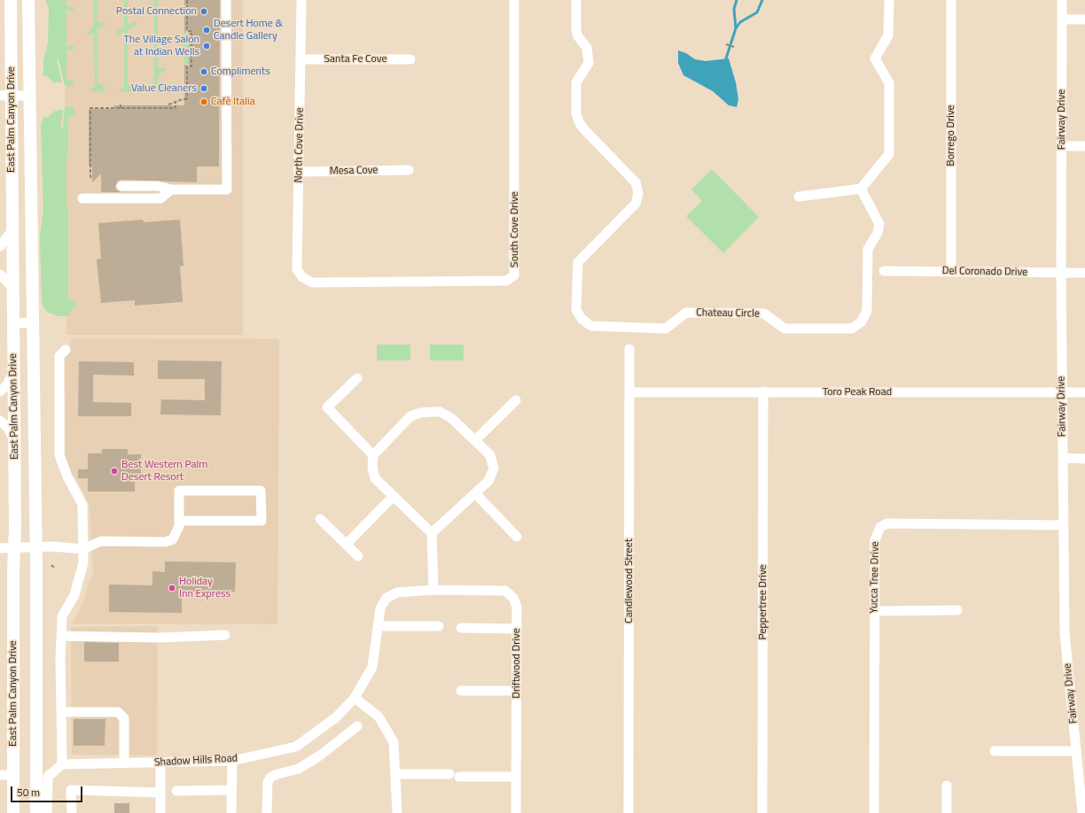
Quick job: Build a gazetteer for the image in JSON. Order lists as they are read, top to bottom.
{
  "streets": {
    "main road": ["East Palm Canyon Drive"],
    "street": [
      "Santa Fe Cove",
      "Fairway Drive",
      "Borrego Drive",
      "North Cove Drive",
      "Mesa Cove",
      "South Cove Drive",
      "Del Coronado Drive",
      "Chateau Circle",
      "Toro Peak Road",
      "Yucca Tree Drive",
      "Candlewood Street",
      "Peppertree Drive",
      "Driftwood Drive",
      "Shadow Hills Road"
    ]
  },
  "crossings": [
    ["Santa Fe Cove", "North Cove Drive"],
    ["Fairway Drive", "Del Coronado Drive"],
    ["Fairway Drive", "Toro Peak Road"],
    ["Fairway Drive", "Yucca Tree Drive"],
    ["Borrego Drive", "Del Coronado Drive"],
    ["North Cove Drive", "Mesa Cove"],
    ["North Cove Drive", "South Cove Drive"],
    ["Toro Peak Road", "Candlewood Street"],
    ["Toro Peak Road", "Peppertree Drive"],
    ["Driftwood Drive", "Shadow Hills Road"]
  ],
  "places": [
    "Postal Connection",
    "Desert Home & Candle Gallery",
    "The Village Salon at Indian Wells",
    "Compliments",
    "Value Cleaners",
    "Cafè Italia",
    "Best Western Palm Desert Resort",
    "Holiday Inn Express"
  ],
  "scale_bar": "50 m"
}
